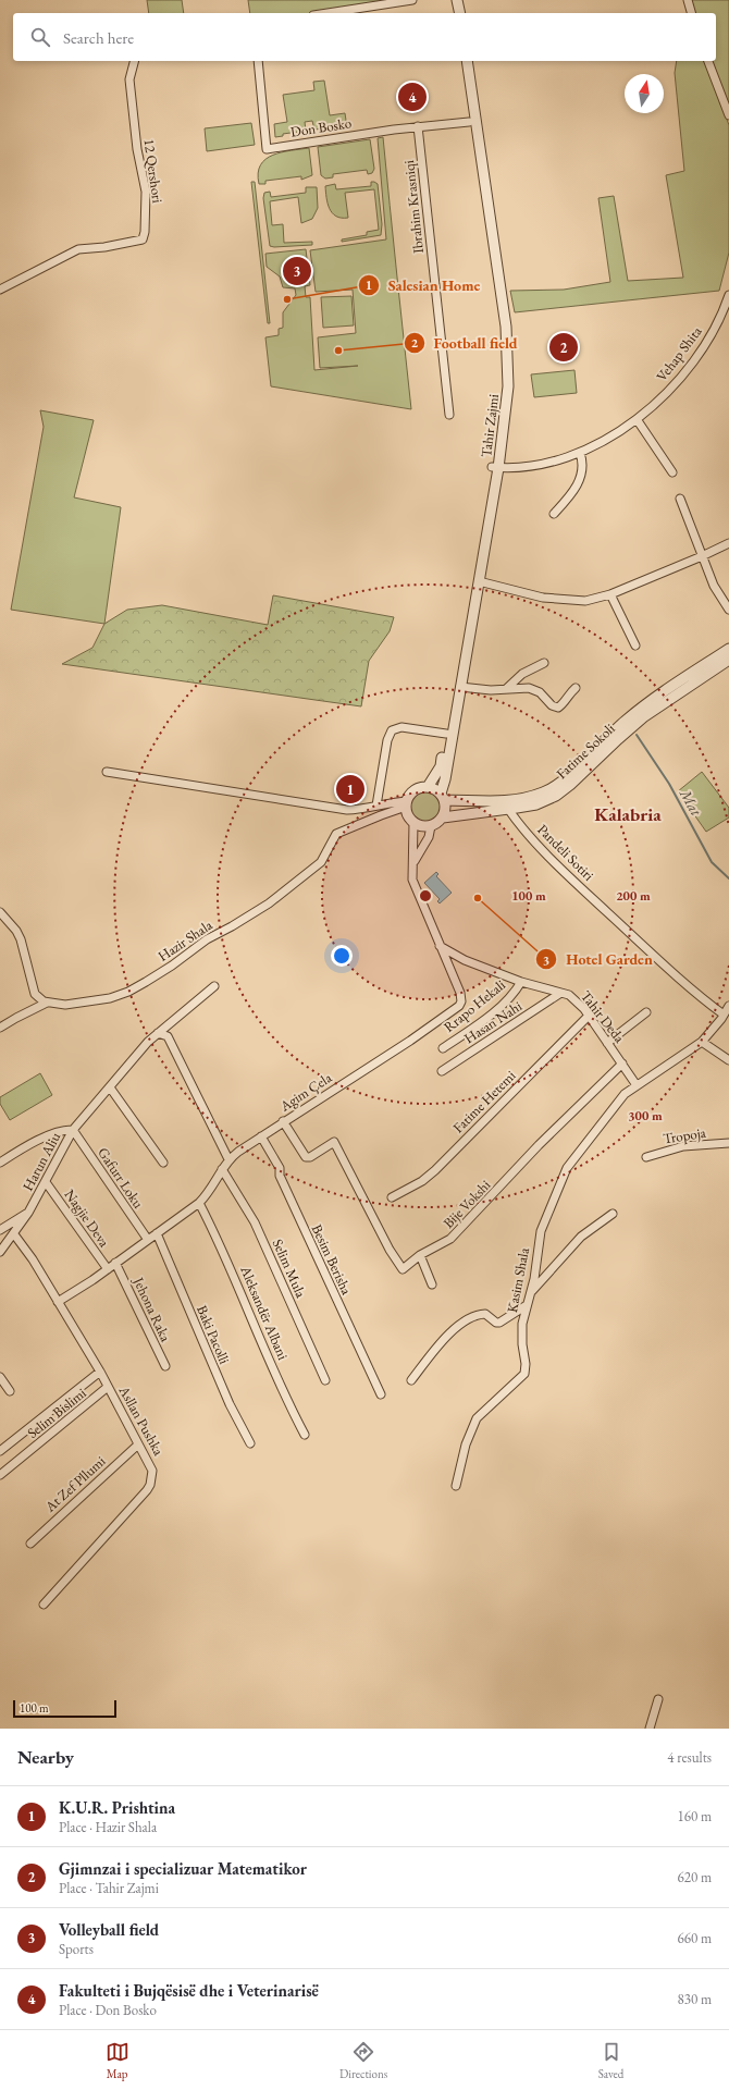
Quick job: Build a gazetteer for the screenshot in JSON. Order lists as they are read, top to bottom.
{
  "streets": {
    "street": [
      "Don Bosko",
      "12 Qershori",
      "Ibrahim Krasniqi",
      "Vehap Shita",
      "Tahir Zajmi",
      "Fatime Sokoli",
      "Pandeli Sotiri",
      "Hazir Shala",
      "Rrapo Hekali",
      "Tahir Deda",
      "Hasan Nahi",
      "Agim Çela",
      "Fatime Hetemi",
      "Tropoja",
      "Harun Aliu",
      "Gafurr Loku",
      "Bije Vokshi",
      "Nagjie Deva",
      "Besim Berisha",
      "Selim Mula",
      "Kasim Shala",
      "Jehona Raka",
      "Aleksandër Albani",
      "Baki Pacolli",
      "Selim Bislimi",
      "Asllan Pushka",
      "At Zef Pllumi"
    ]
  },
  "crossings": [
    ["Don Bosko", "Ibrahim Krasniqi"],
    ["Don Bosko", "Tahir Zajmi"],
    ["Vehap Shita", "Tahir Zajmi"],
    ["Tahir Zajmi", "Fatime Sokoli"],
    ["Tahir Zajmi", "Hazir Shala"],
    ["Tahir Zajmi", "Agim Çela"],
    ["Fatime Sokoli", "Pandeli Sotiri"],
    ["Fatime Sokoli", "Hazir Shala"],
    ["Fatime Sokoli", "Agim Çela"],
    ["Pandeli Sotiri", "Kasim Shala"],
    ["Hazir Shala", "Agim Çela"],
    ["Rrapo Hekali", "Tahir Deda"],
    ["Tahir Deda", "Hasan Nahi"],
    ["Tahir Deda", "Agim Çela"],
    ["Tahir Deda", "Fatime Hetemi"],
    ["Tahir Deda", "Bije Vokshi"],
    ["Tahir Deda", "Kasim Shala"],
    ["Agim Çela", "Gafurr Loku"],
    ["Agim Çela", "Bije Vokshi"],
    ["Agim Çela", "Nagjie Deva"],
    ["Agim Çela", "Besim Berisha"],
    ["Agim Çela", "Selim Mula"],
    ["Agim Çela", "Jehona Raka"],
    ["Agim Çela", "Aleksandër Albani"],
    ["Agim Çela", "Baki Pacolli"],
    ["Agim Çela", "Asllan Pushka"],
    ["Harun Aliu", "Gafurr Loku"],
    ["Harun Aliu", "Nagjie Deva"],
    ["Harun Aliu", "Asllan Pushka"],
    ["Selim Bislimi", "Asllan Pushka"],
    ["Asllan Pushka", "At Zef Pllumi"]
  ],
  "districts": ["Kalabria"],
  "water": ["Mat"],
  "places": ["Salesian Home", "Football field", "Hotel Garden"],
  "scale_bar": "100 m",
  "north": "top",
  "page": {
    "search": "Search here",
    "pins": [
      "4",
      "3",
      "2",
      "1"
    ],
    "scale": "100 m",
    "heading": ["Nearby", "4 results"],
    "list": [
      {
        "mark": "1",
        "name": "K.U.R. Prishtina",
        "note": "Place · Hazir Shala",
        "value": "160 m"
      },
      {
        "mark": "2",
        "name": "Gjimnzai i specializuar Matematikor",
        "note": "Place · Tahir Zajmi",
        "value": "620 m"
      },
      {
        "mark": "3",
        "name": "Volleyball field",
        "note": "Sports",
        "value": "660 m"
      },
      {
        "mark": "4",
        "name": "Fakulteti i Bujqësisë dhe i Veterinarisë",
        "note": "Place · Don Bosko",
        "value": "830 m"
      }
    ],
    "nav": ["Map", "Directions", "Saved"]
  },
  "rings": ["100 m", "200 m", "300 m"]
}
